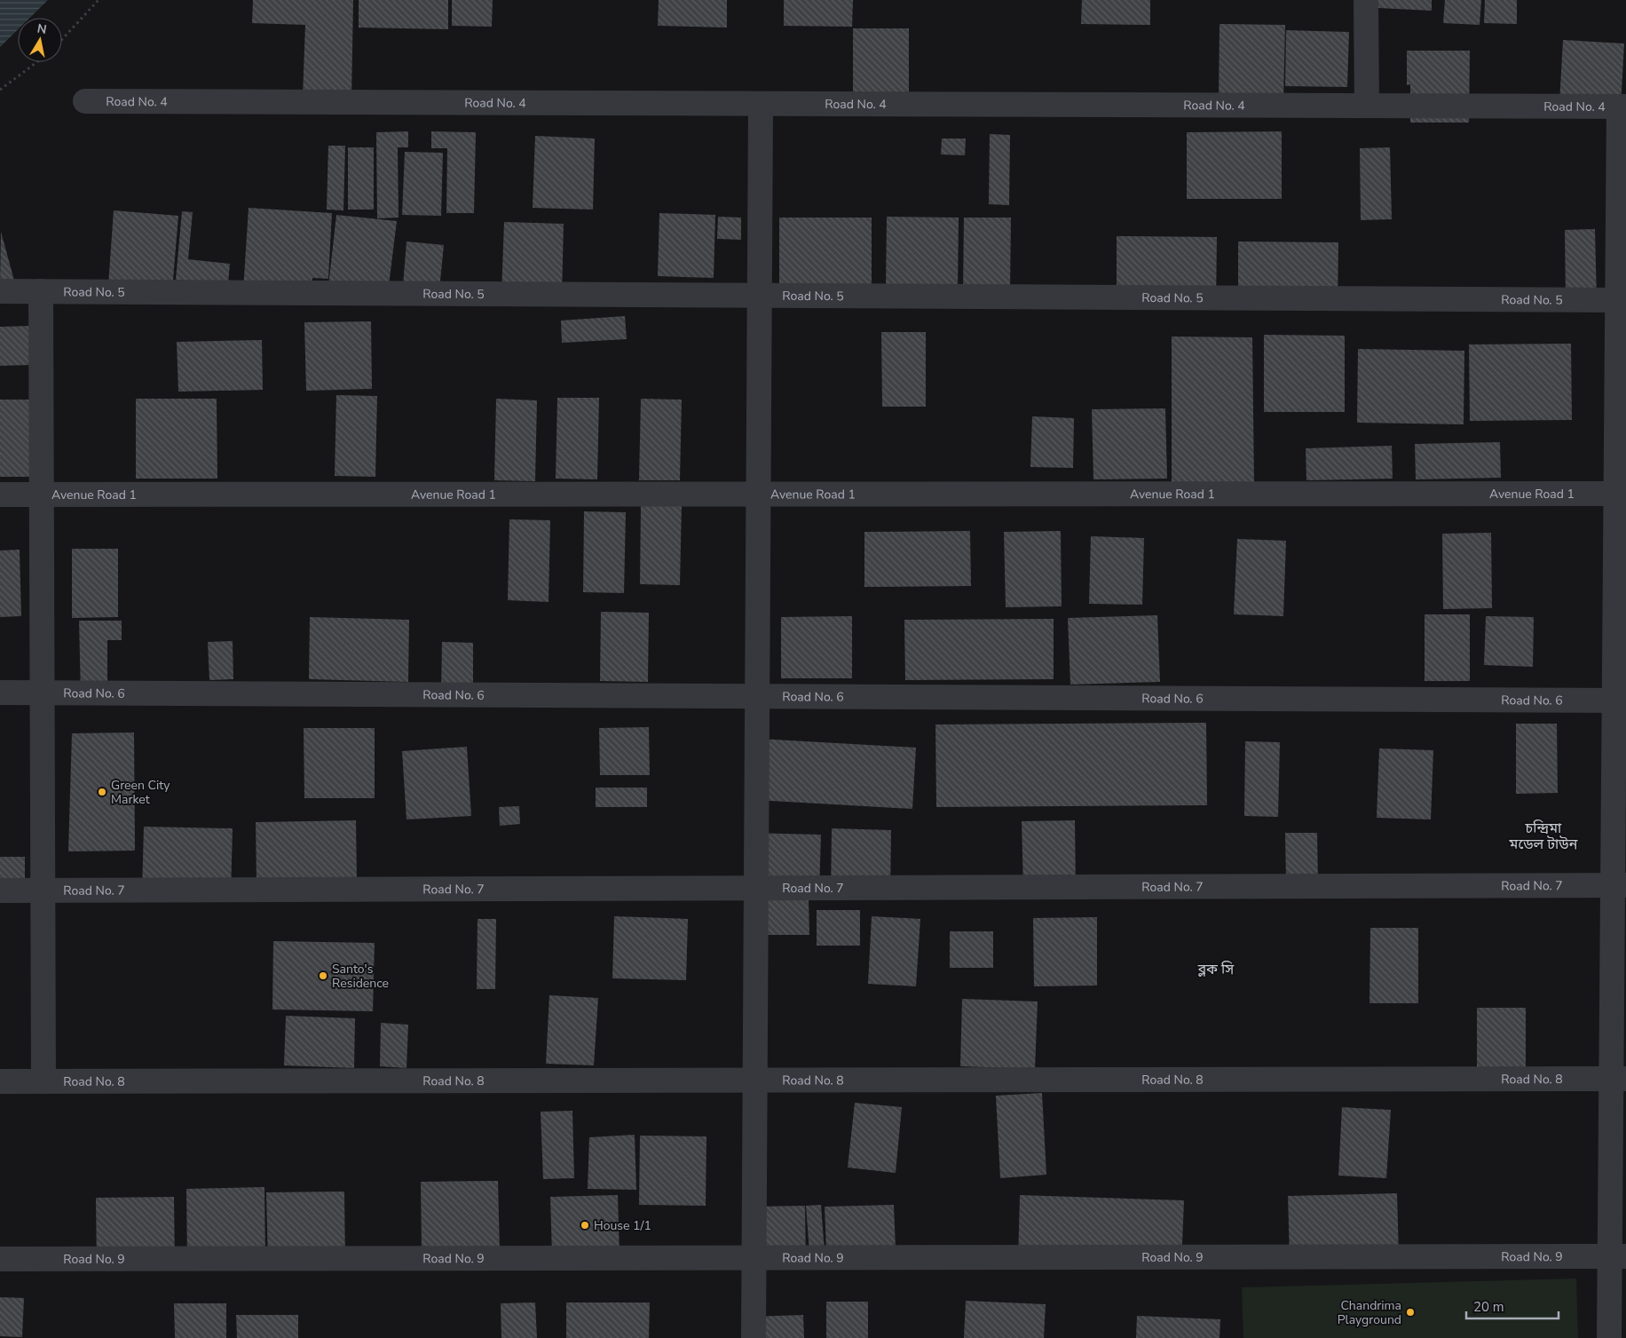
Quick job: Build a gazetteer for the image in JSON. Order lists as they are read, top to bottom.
{
  "streets": {
    "street": [
      "Road No. 4",
      "Road No. 5",
      "Avenue Road 1",
      "Road No. 6",
      "Road No. 7",
      "Road No. 8",
      "Road No. 9"
    ]
  },
  "districts": ["চন্দ্রিমা মডেল টাউন", "ব্লক সি"],
  "places": [
    "Green City Market",
    "Santo's Residence",
    "House 1/1",
    "Chandrima Playground"
  ],
  "scale_bar": "20 m",
  "north": "top"
}
